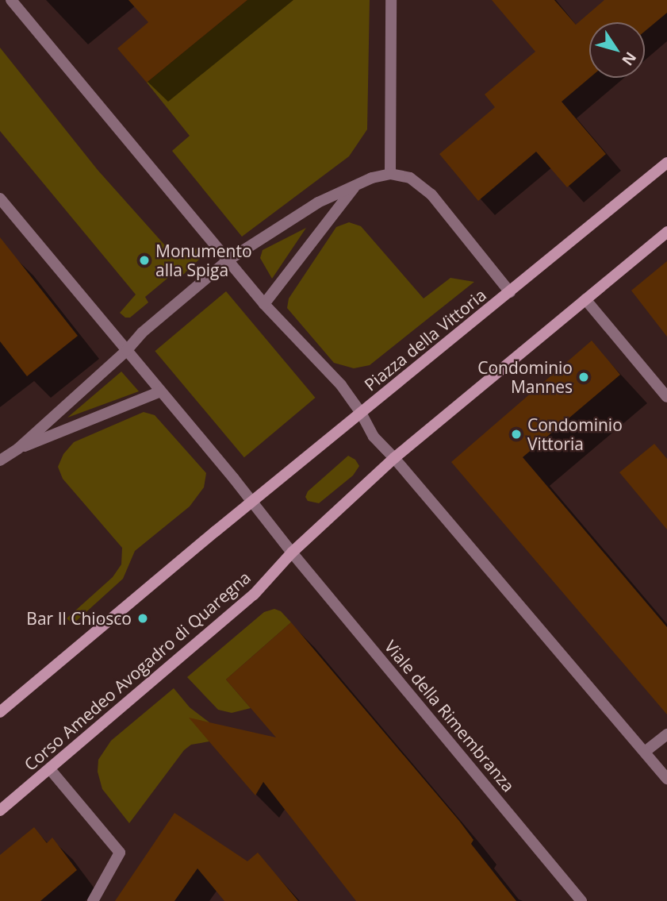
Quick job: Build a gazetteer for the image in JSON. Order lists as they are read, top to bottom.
{
  "streets": {
    "main road": ["Piazza della Vittoria", "Corso Amedeo Avogadro di Quaregna"],
    "street": ["Viale della Rimembranza"]
  },
  "crossings": [
    ["Corso Amedeo Avogadro di Quaregna", "Viale della Rimembranza"]
  ],
  "places": [
    "Monumento alla Spiga",
    "Condominio Mannes",
    "Condominio Vittoria",
    "Bar Il Chiosco"
  ],
  "north": "bottom right"
}
